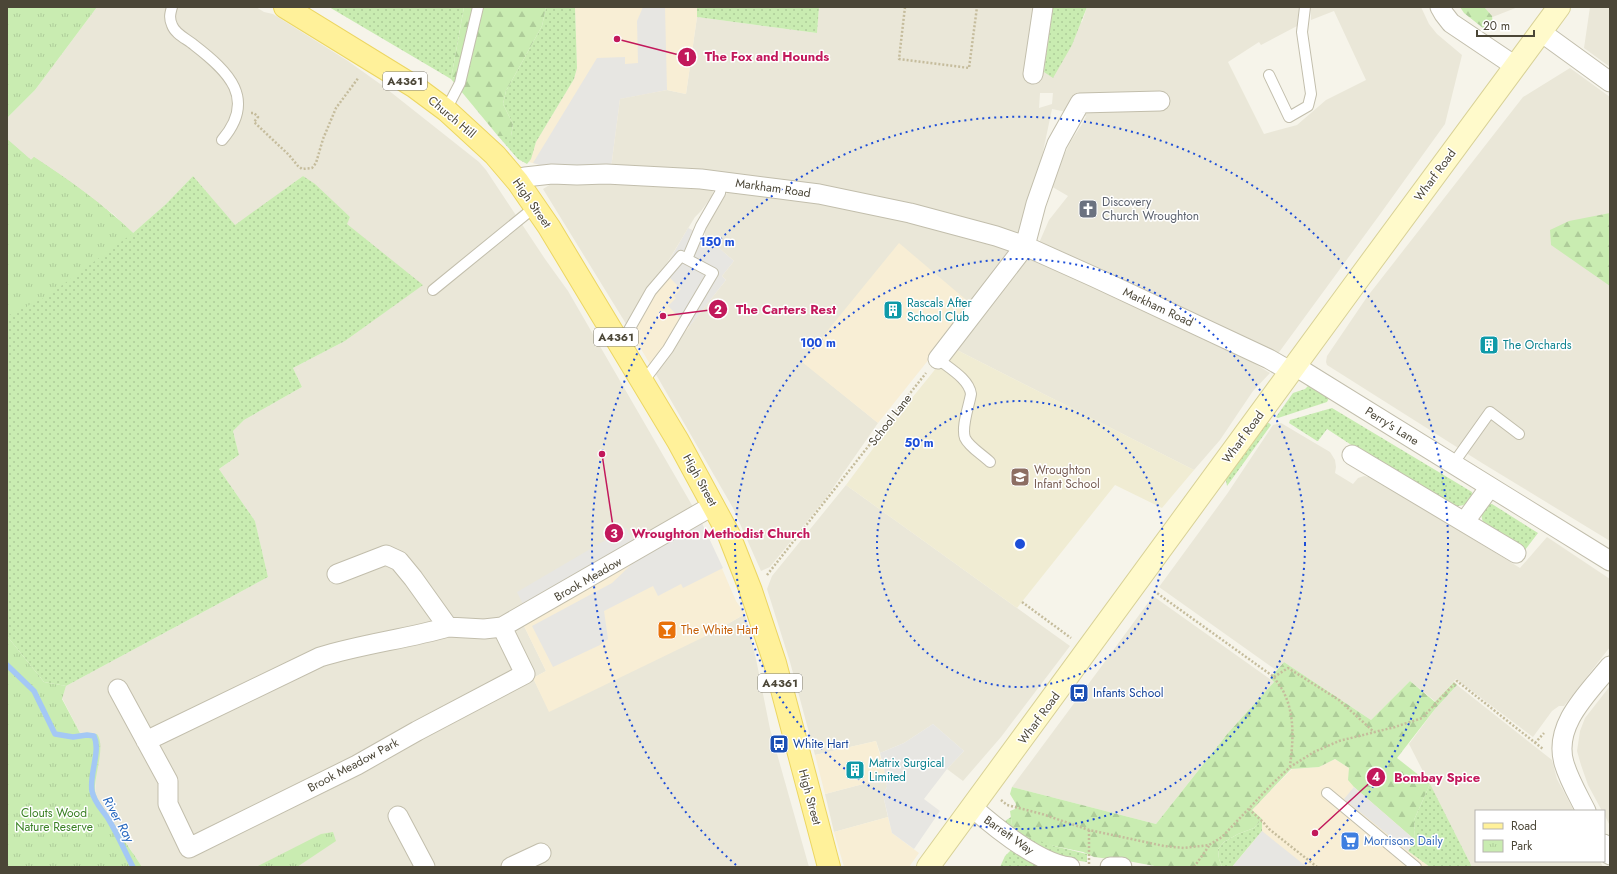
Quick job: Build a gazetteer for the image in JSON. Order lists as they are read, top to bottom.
{
  "streets": {
    "main road": [
      "A4361",
      "Church Hill",
      "Wharf Road",
      "High Street"
    ],
    "street": [
      "Markham Road",
      "Perry's Lane",
      "Brook Meadow",
      "Brook Meadow Park",
      "Barrett Way"
    ],
    "path": ["School Lane"]
  },
  "crossings": [
    ["Church Hill", "Markham Road"],
    ["Church Hill", "High Street"],
    ["Wharf Road", "Markham Road"],
    ["Wharf Road", "Perry's Lane"],
    ["Wharf Road", "Barrett Way"],
    ["Markham Road", "High Street"],
    ["Markham Road", "Perry's Lane"],
    ["High Street", "School Lane"],
    ["High Street", "Brook Meadow"],
    ["Brook Meadow", "Brook Meadow Park"]
  ],
  "water": ["River Ray"],
  "parks": ["Clouts Wood Nature Reserve"],
  "places": {
    "other": [
      "The Fox and Hounds",
      "The Carters Rest",
      "Wroughton Methodist Church",
      "Bombay Spice"
    ],
    "church": ["Discovery Church Wroughton"],
    "building": ["Rascals After School Club", "The Orchards", "Matrix Surgical Limited"],
    "school or university": ["Wroughton Infant School"],
    "bar": ["The White Hart"],
    "bus stop": ["Infants School", "White Hart"],
    "supermarket": ["Morrisons Daily"]
  },
  "legend": ["Road", "Park"],
  "scale_bar": "20 m",
  "rings": ["150 m", "100 m", "50 m"]
}
